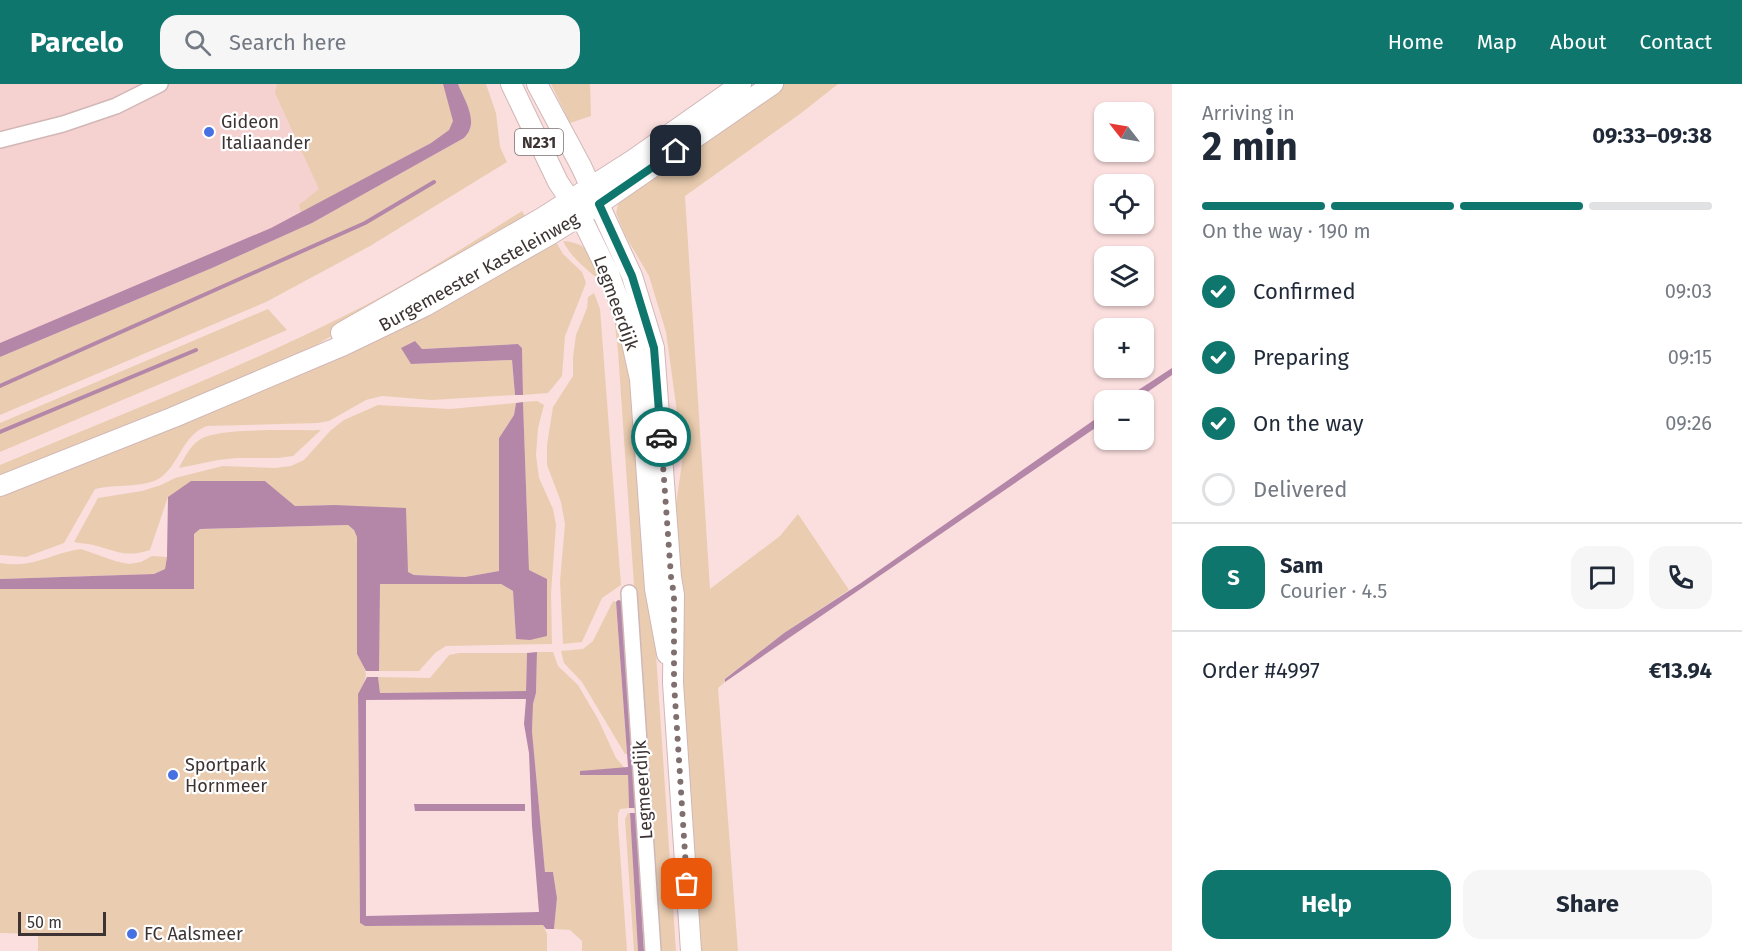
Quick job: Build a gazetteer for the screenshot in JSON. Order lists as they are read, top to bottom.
{
  "streets": {
    "main road": ["N231", "Burgemeester Kasteleinweg", "Legmeerdijk"]
  },
  "crossings": [
    ["Burgemeester Kasteleinweg", "Legmeerdijk"]
  ],
  "places": ["Gideon Italiaander", "Sportpark Hornmeer", "FC Aalsmeer"],
  "scale_bar": "50 m",
  "north": "top left",
  "page": {
    "header": "Parcelo",
    "search": "Search here",
    "nav": [
      "Home",
      "Map",
      "About",
      "Contact"
    ],
    "heading": ["2 min", "Arriving in", "09:33–09:38"],
    "panel": [
      "Sam",
      "Courier · 4.5",
      "Order #4997",
      "€13.94"
    ],
    "map_buttons": ["+", "−"],
    "bar": "On the way · 190 m",
    "list": [
      ["Confirmed", "09:03"],
      ["Preparing", "09:15"],
      ["On the way", "09:26"],
      "Delivered"
    ],
    "round": "S",
    "buttons": ["Help", "Share"],
    "scale": "50 m"
  }
}
